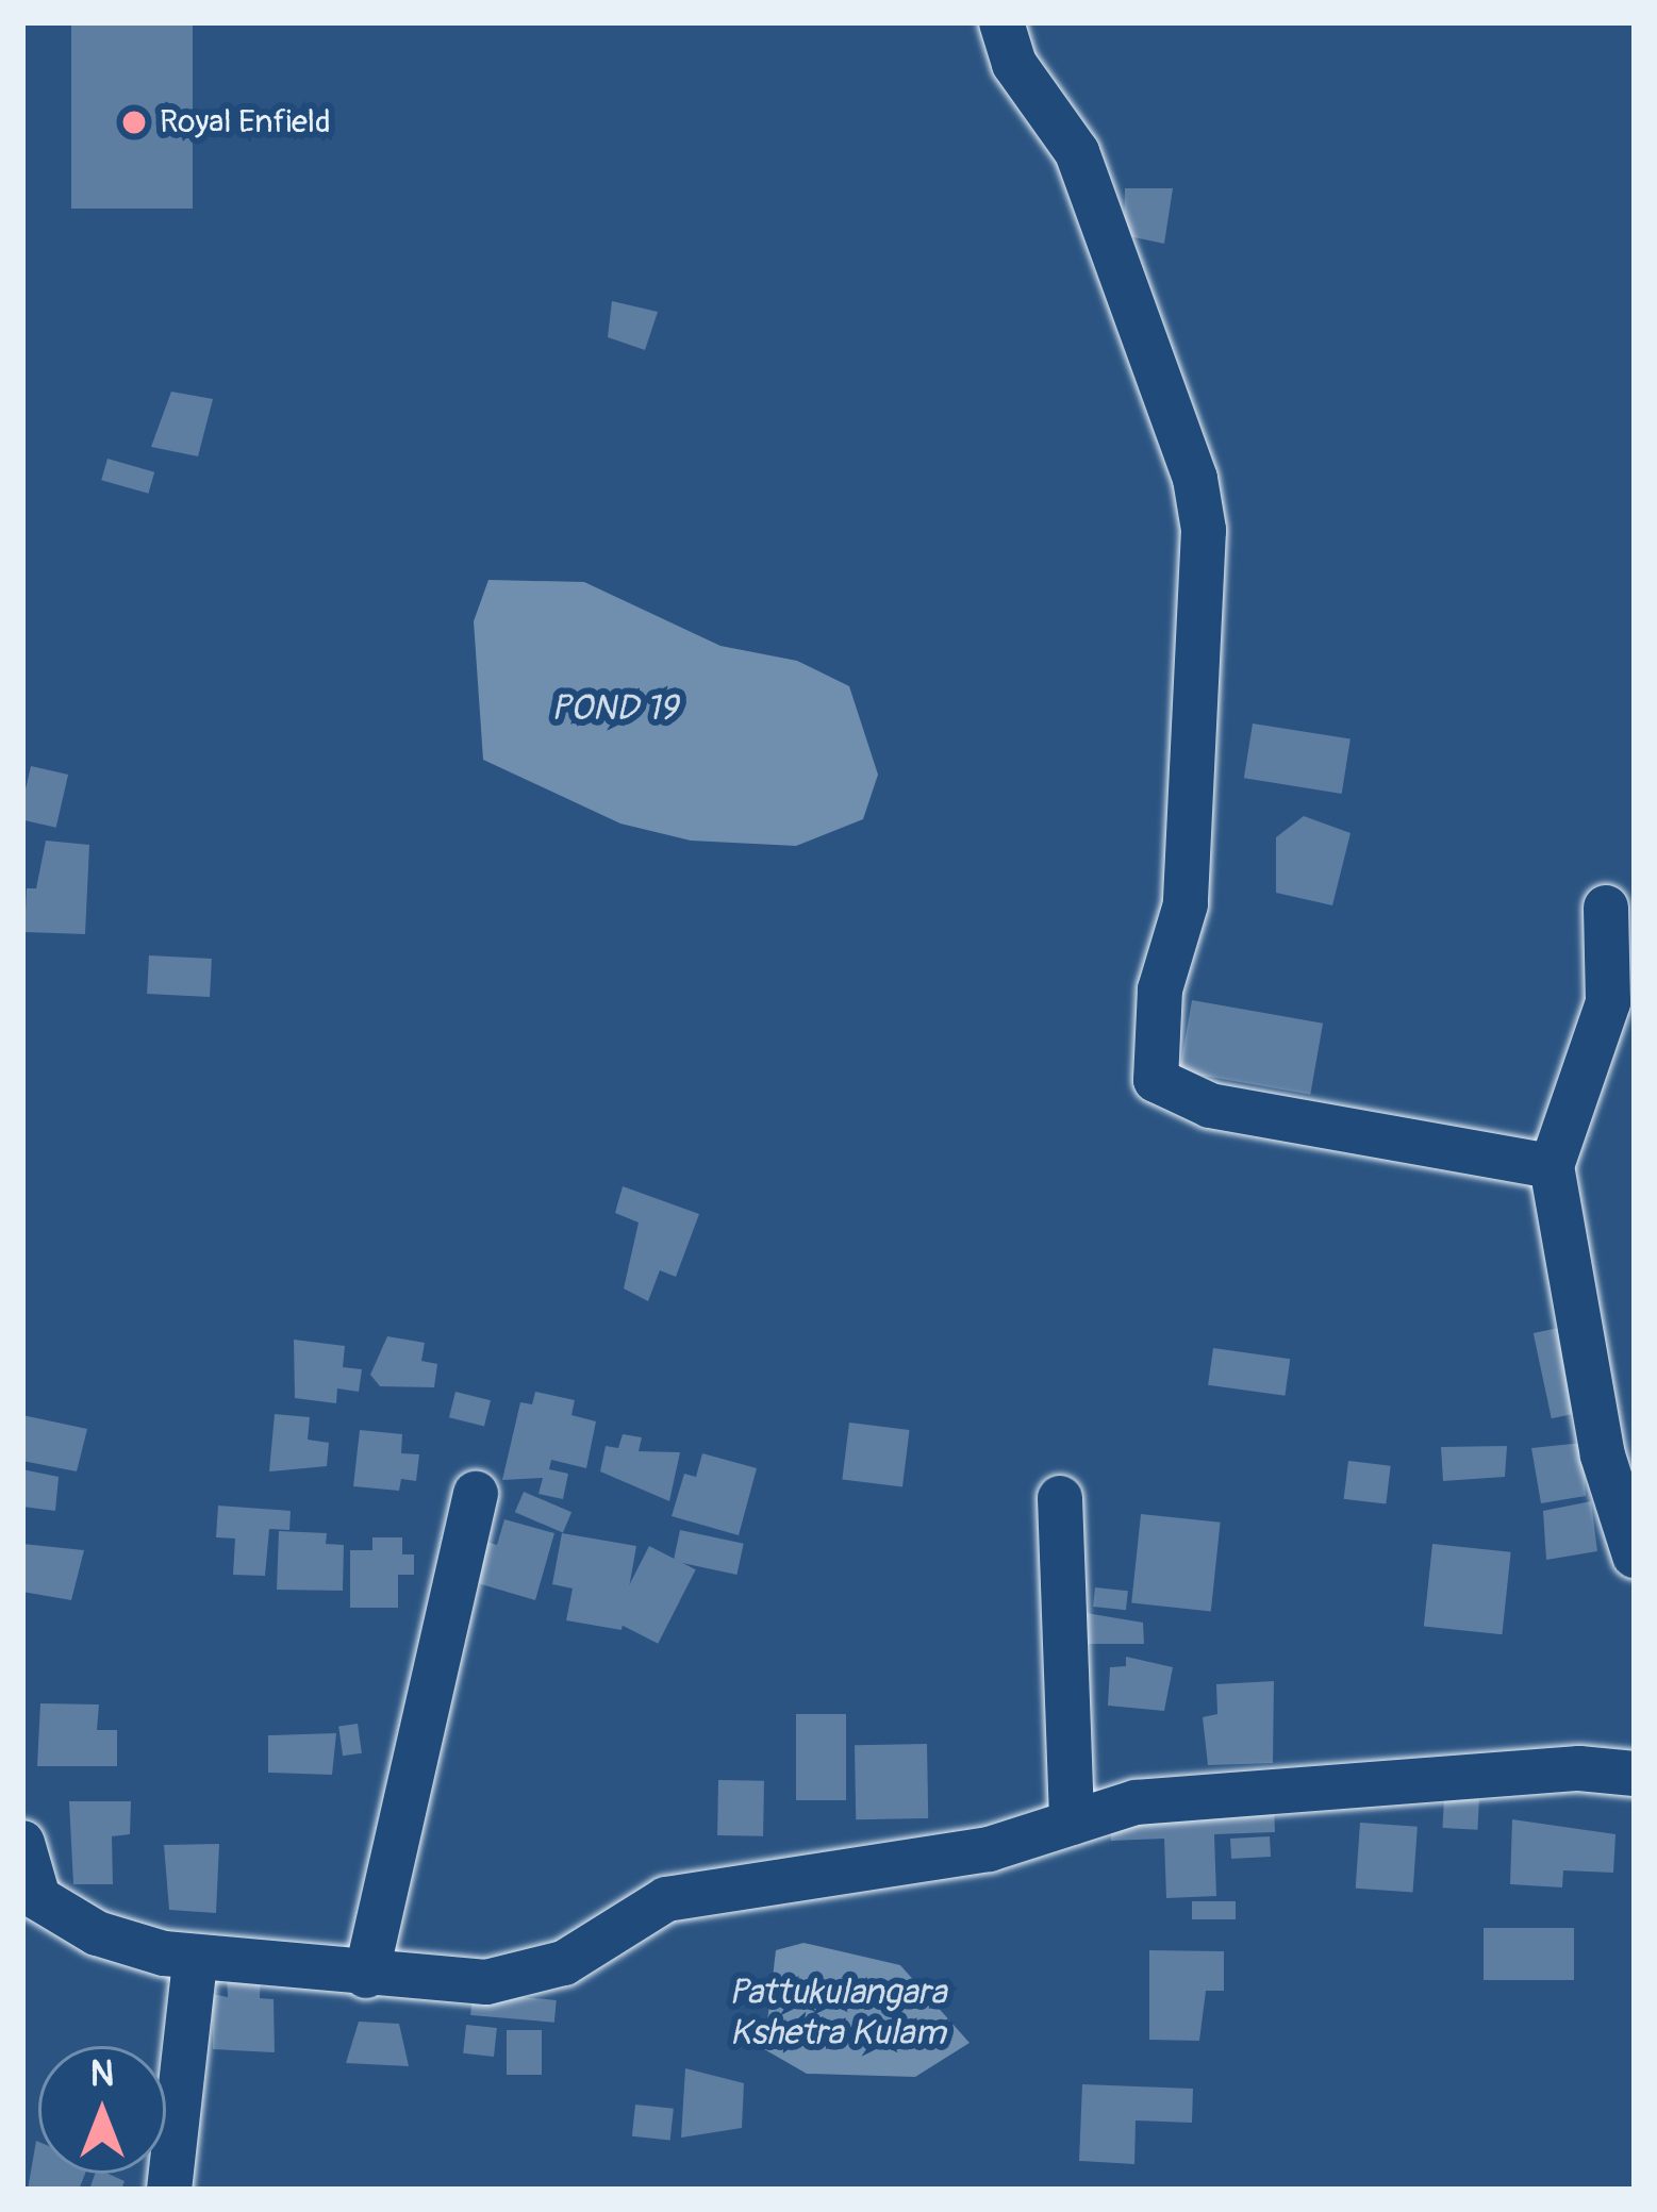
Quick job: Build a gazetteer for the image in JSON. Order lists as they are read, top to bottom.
{
  "water": ["POND 19", "Pattukulangara Kshetra Kulam"],
  "places": ["Royal Enfield"],
  "north": "top"
}
